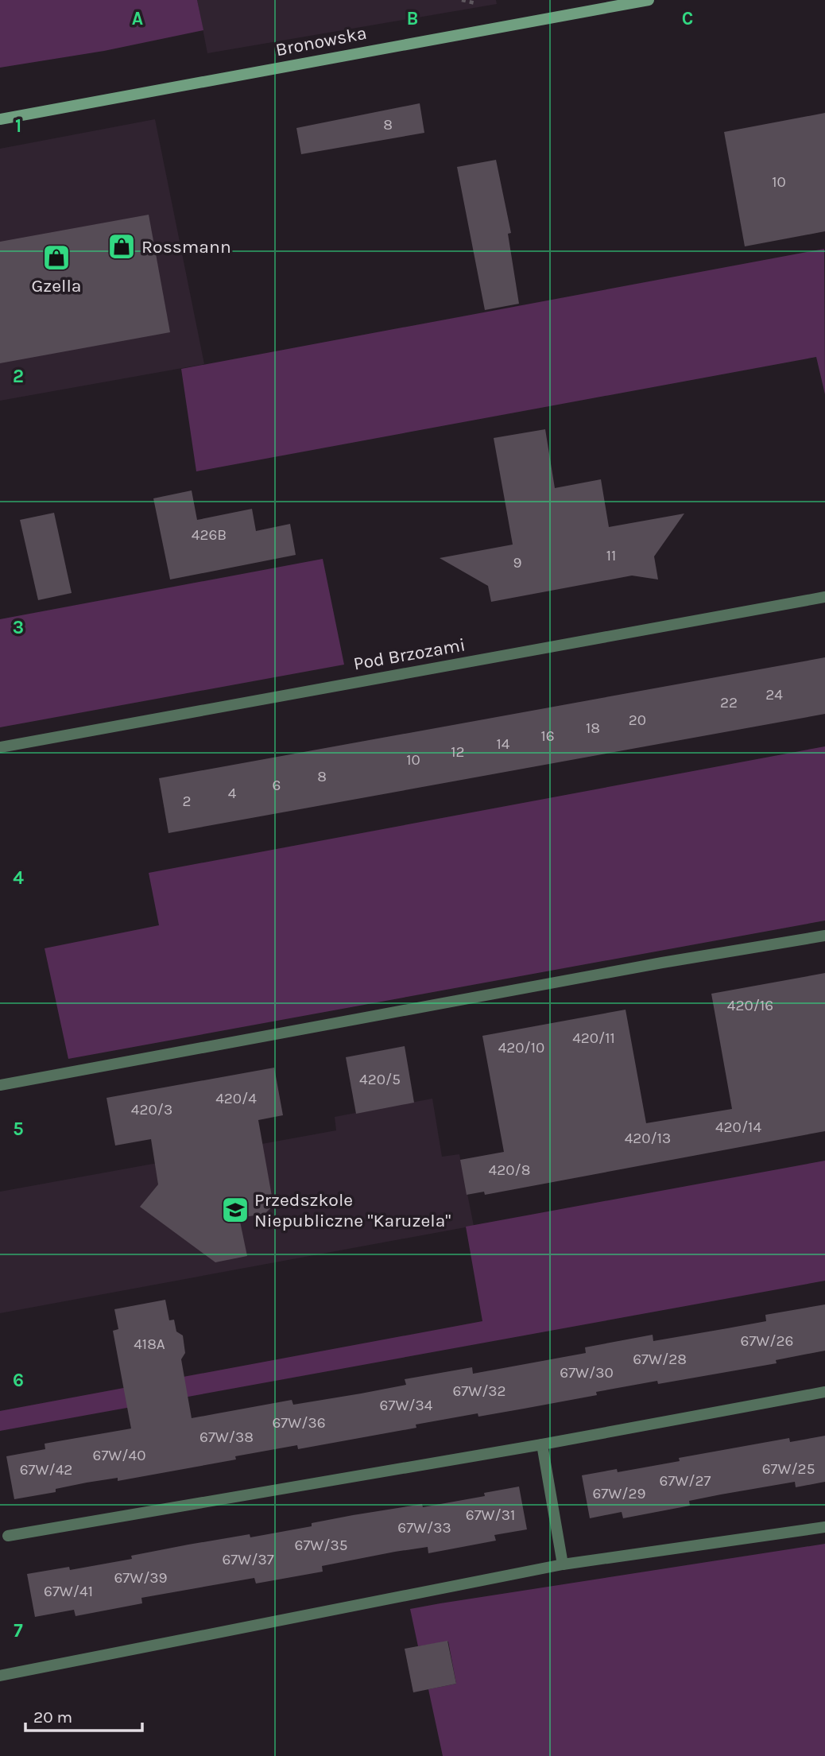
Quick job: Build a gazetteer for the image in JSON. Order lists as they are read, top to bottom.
{
  "streets": {
    "street": ["Bronowska", "Pod Brzozami"]
  },
  "places": {
    "shop": ["Rossmann", "Gzella"],
    "school or university": ["Przedszkole Niepubliczne \"Karuzela\""]
  },
  "house_numbers": [
    "8",
    "10",
    "426B",
    "11",
    "9",
    "24",
    "22",
    "20",
    "18",
    "16",
    "14",
    "12",
    "10",
    "8",
    "6",
    "4",
    "2",
    "420/16",
    "420/11",
    "420/10",
    "420/5",
    "420/4",
    "420/3",
    "420/14",
    "420/13",
    "420/8",
    "67W/26",
    "418A",
    "67W/28",
    "67W/30",
    "67W/32",
    "67W/34",
    "67W/36",
    "67W/38",
    "67W/40",
    "67W/25",
    "67W/42",
    "67W/27",
    "67W/29",
    "67W/31",
    "67W/33",
    "67W/35",
    "67W/37",
    "67W/39",
    "67W/41"
  ],
  "scale_bar": "20 m",
  "grid": {
    "columns": ["A", "B", "C"],
    "rows": [
      "1",
      "2",
      "3",
      "4",
      "5",
      "6",
      "7"
    ]
  }
}
